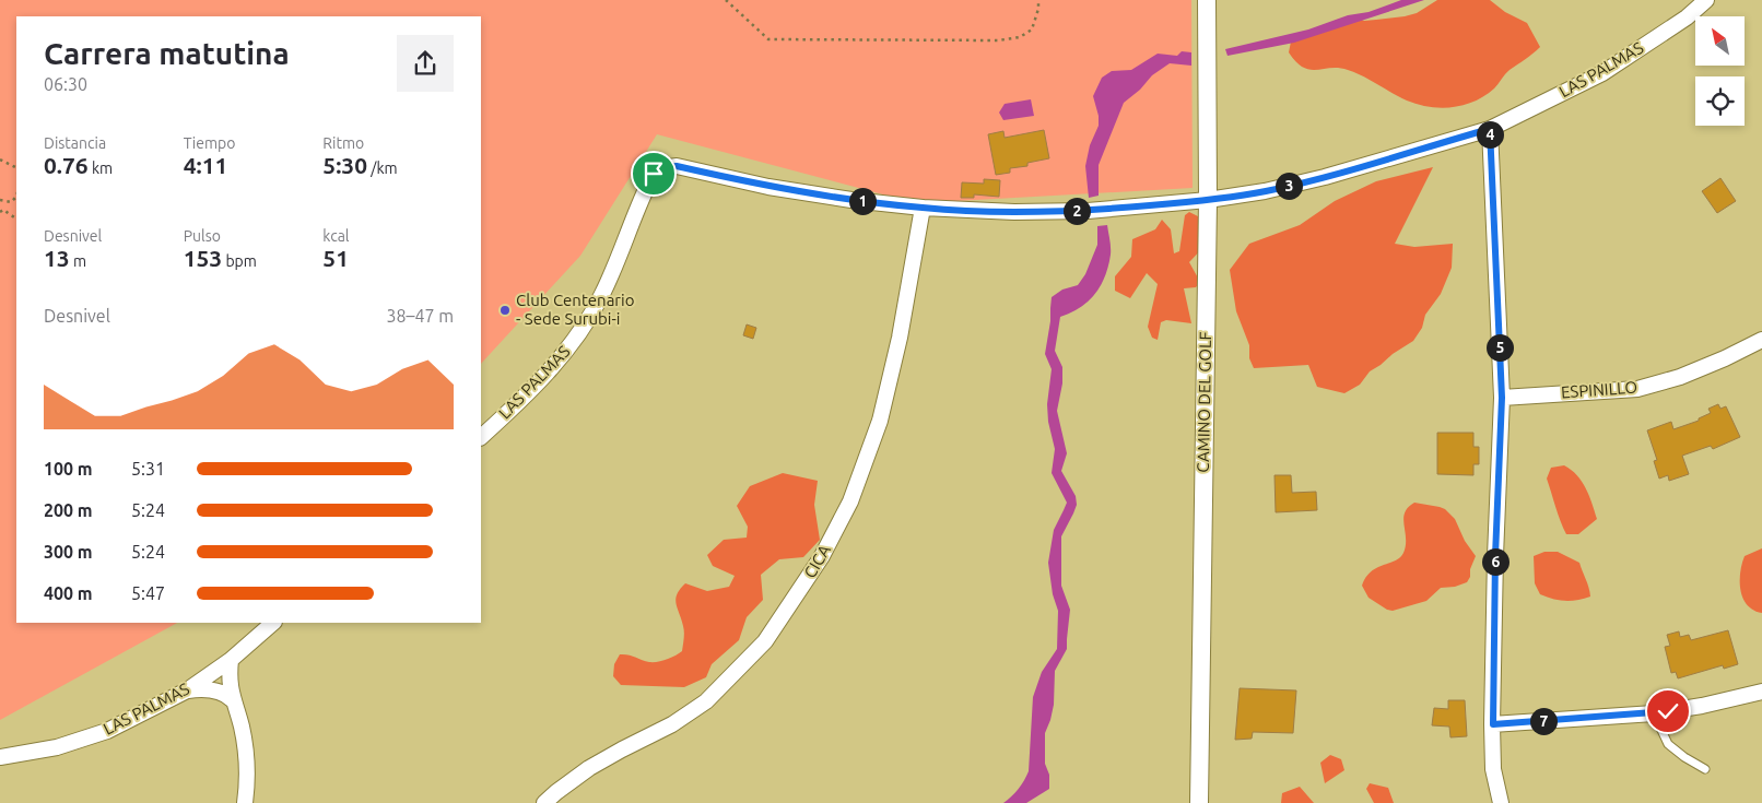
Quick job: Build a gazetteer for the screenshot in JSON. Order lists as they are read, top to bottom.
{
  "streets": {
    "street": [
      "LAS PALMAS",
      "ESPINILLO",
      "CAMINO DEL GOLF",
      "CICA"
    ]
  },
  "crossings": [
    ["LAS PALMAS", "CAMINO DEL GOLF"],
    ["LAS PALMAS", "CICA"]
  ],
  "places": ["Club Centenario - Sede Surubi-i"],
  "north": "top left",
  "page": {
    "heading": ["Carrera matutina", "06:30"],
    "stats": [
      ["Distancia", "0.76 km"],
      ["Tiempo", "4:11"],
      ["Ritmo", "5:30 /km"],
      ["Desnivel", "13 m"],
      ["Pulso", "153 bpm"],
      ["kcal", "51"]
    ],
    "pins": [
      "4",
      "3",
      "1",
      "2",
      "5",
      "6",
      "7"
    ],
    "chart": ["Desnivel", "38–47 m"],
    "list": [
      {
        "name": "100 m",
        "note": "5:31"
      },
      {
        "name": "200 m",
        "note": "5:24"
      },
      {
        "name": "300 m",
        "note": "5:24"
      },
      {
        "name": "400 m",
        "note": "5:47"
      }
    ]
  }
}
